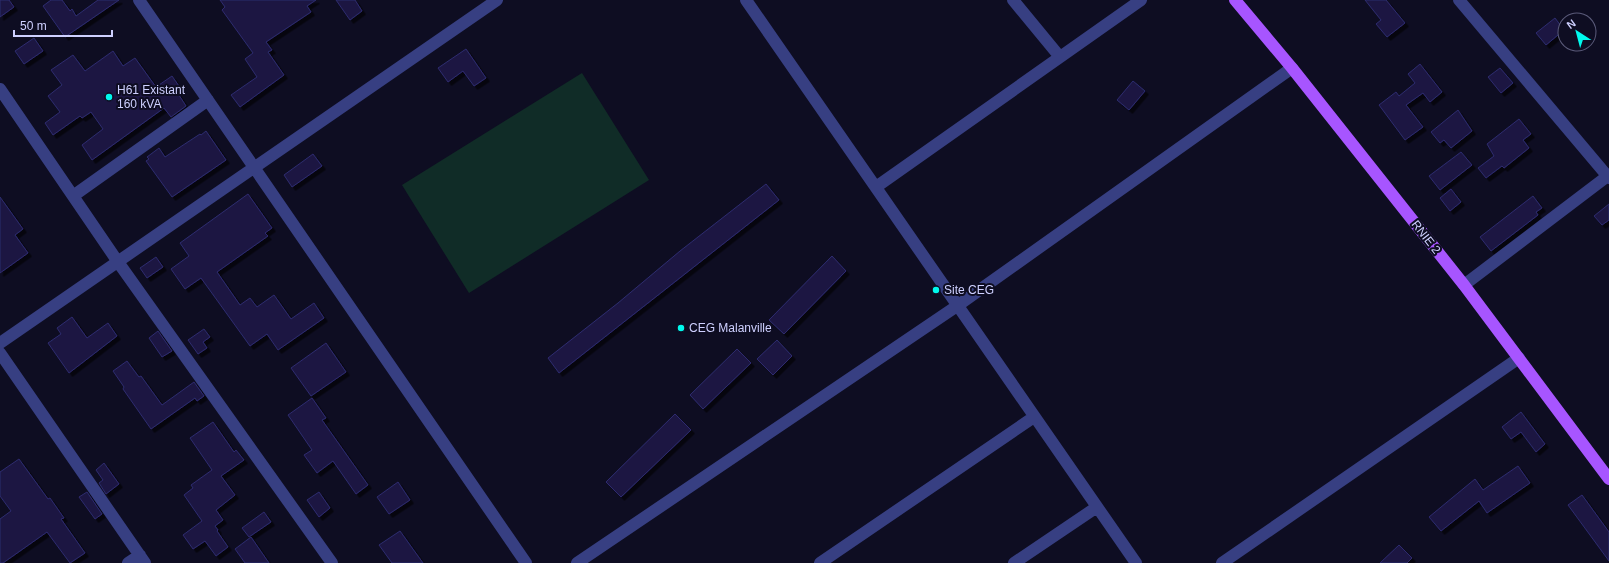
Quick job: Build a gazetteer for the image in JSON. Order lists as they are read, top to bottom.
{
  "streets": {
    "main road": ["RNIE 2"]
  },
  "places": ["H61 Existant 160 kVA", "Site CEG", "CEG Malanville"],
  "scale_bar": "50 m",
  "north": "top left"
}
